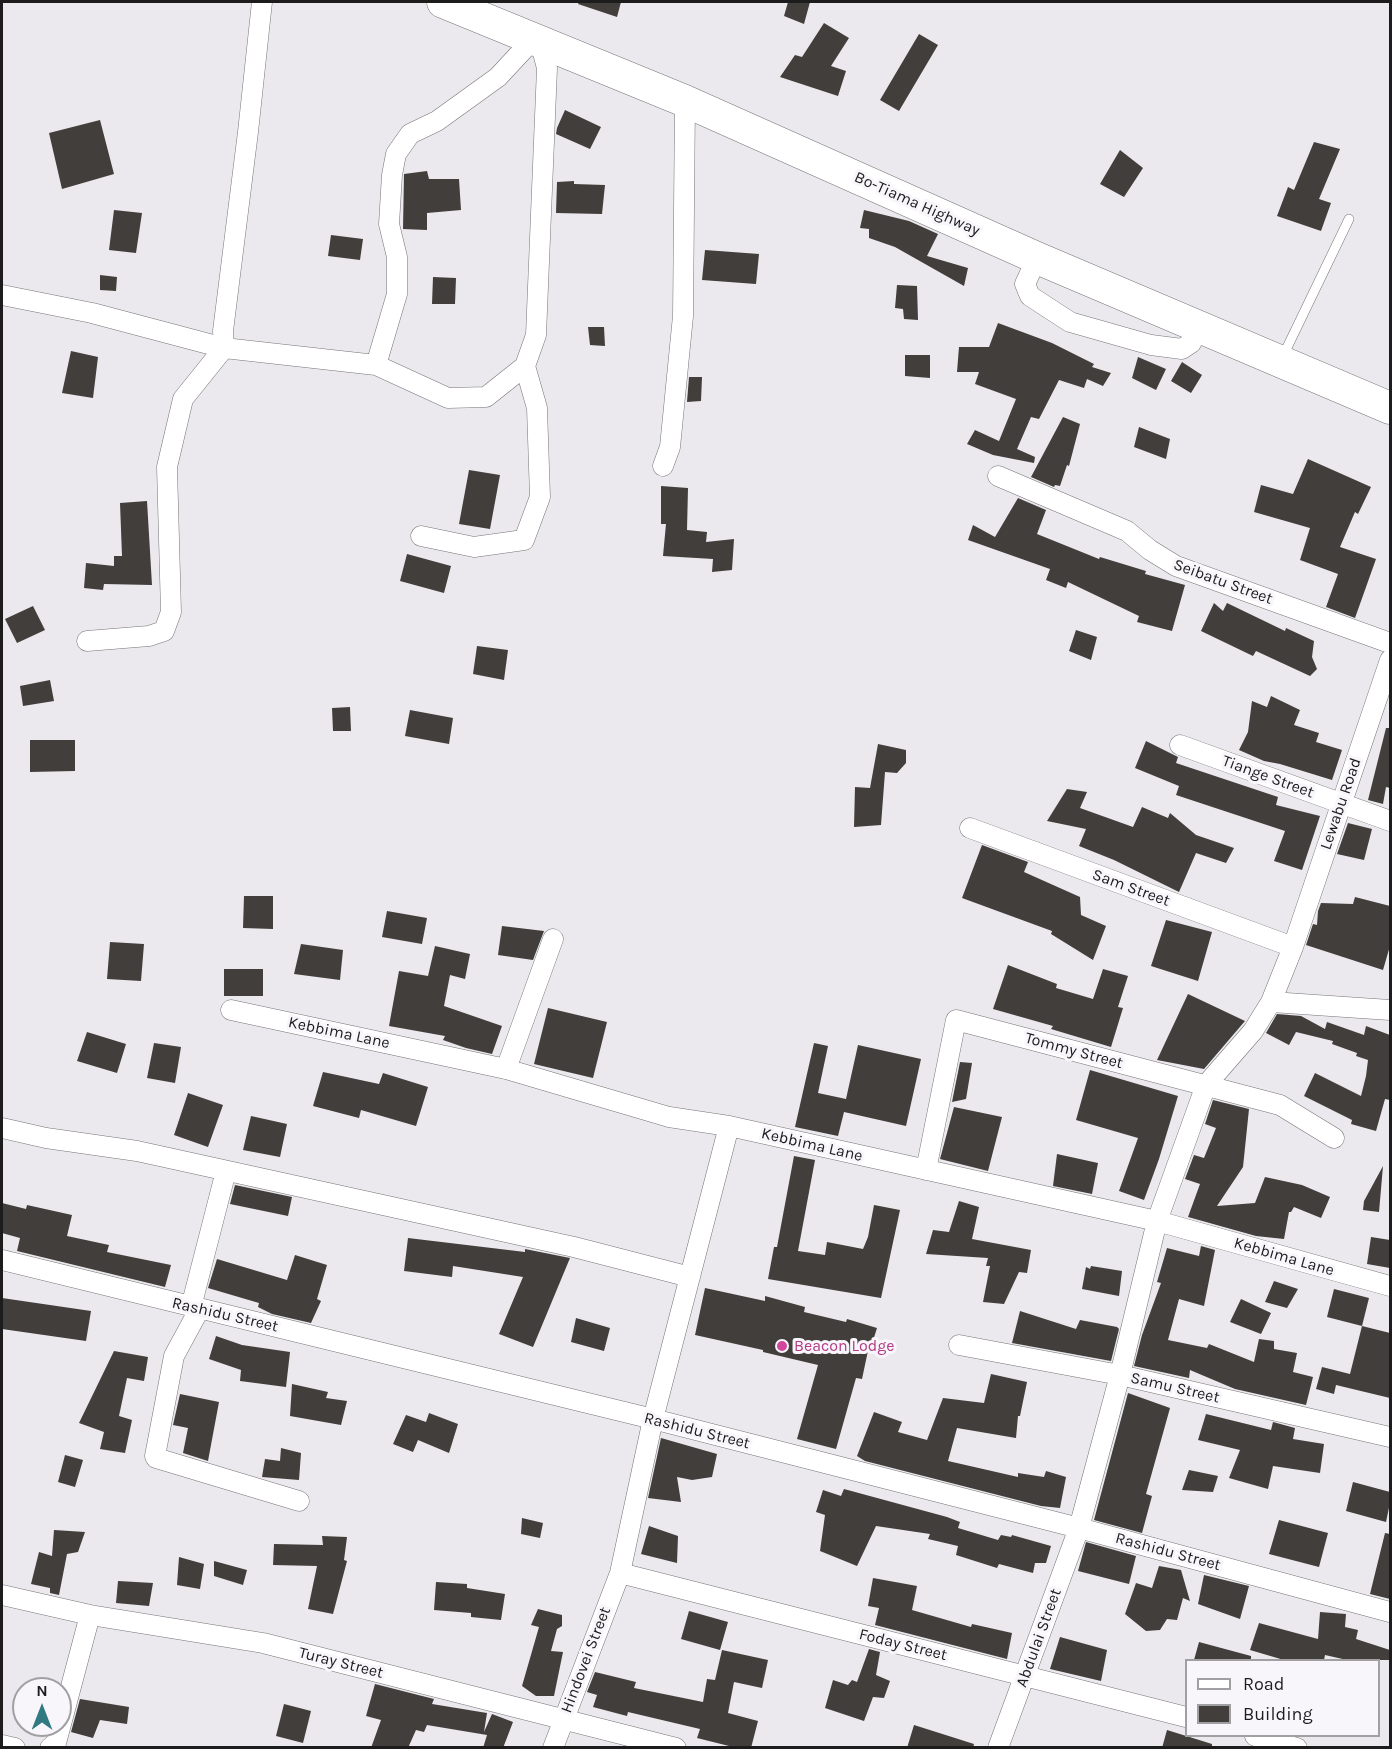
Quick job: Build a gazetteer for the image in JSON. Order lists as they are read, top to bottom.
{
  "streets": {
    "highway": ["Bo-Tiama Highway"],
    "street": [
      "Seibatu Street",
      "Tiange Street",
      "Lewabu Road",
      "Sam Street",
      "Kebbima Lane",
      "Tommy Street",
      "Rashidu Street",
      "Samu Street",
      "Abdulai Street",
      "Foday Street",
      "Hindovei Street",
      "Turay Street"
    ]
  },
  "crossings": [
    ["Tiange Street", "Lewabu Road"],
    ["Lewabu Road", "Sam Street"],
    ["Lewabu Road", "Tommy Street"],
    ["Lewabu Road", "Abdulai Street"],
    ["Kebbima Lane", "Tommy Street"],
    ["Kebbima Lane", "Abdulai Street"],
    ["Kebbima Lane", "Hindovei Street"],
    ["Tommy Street", "Abdulai Street"],
    ["Rashidu Street", "Abdulai Street"],
    ["Rashidu Street", "Hindovei Street"],
    ["Samu Street", "Abdulai Street"],
    ["Abdulai Street", "Foday Street"],
    ["Foday Street", "Hindovei Street"],
    ["Hindovei Street", "Turay Street"]
  ],
  "places": ["Beacon Lodge"],
  "legend": ["Road", "Building"],
  "north": "top"
}
